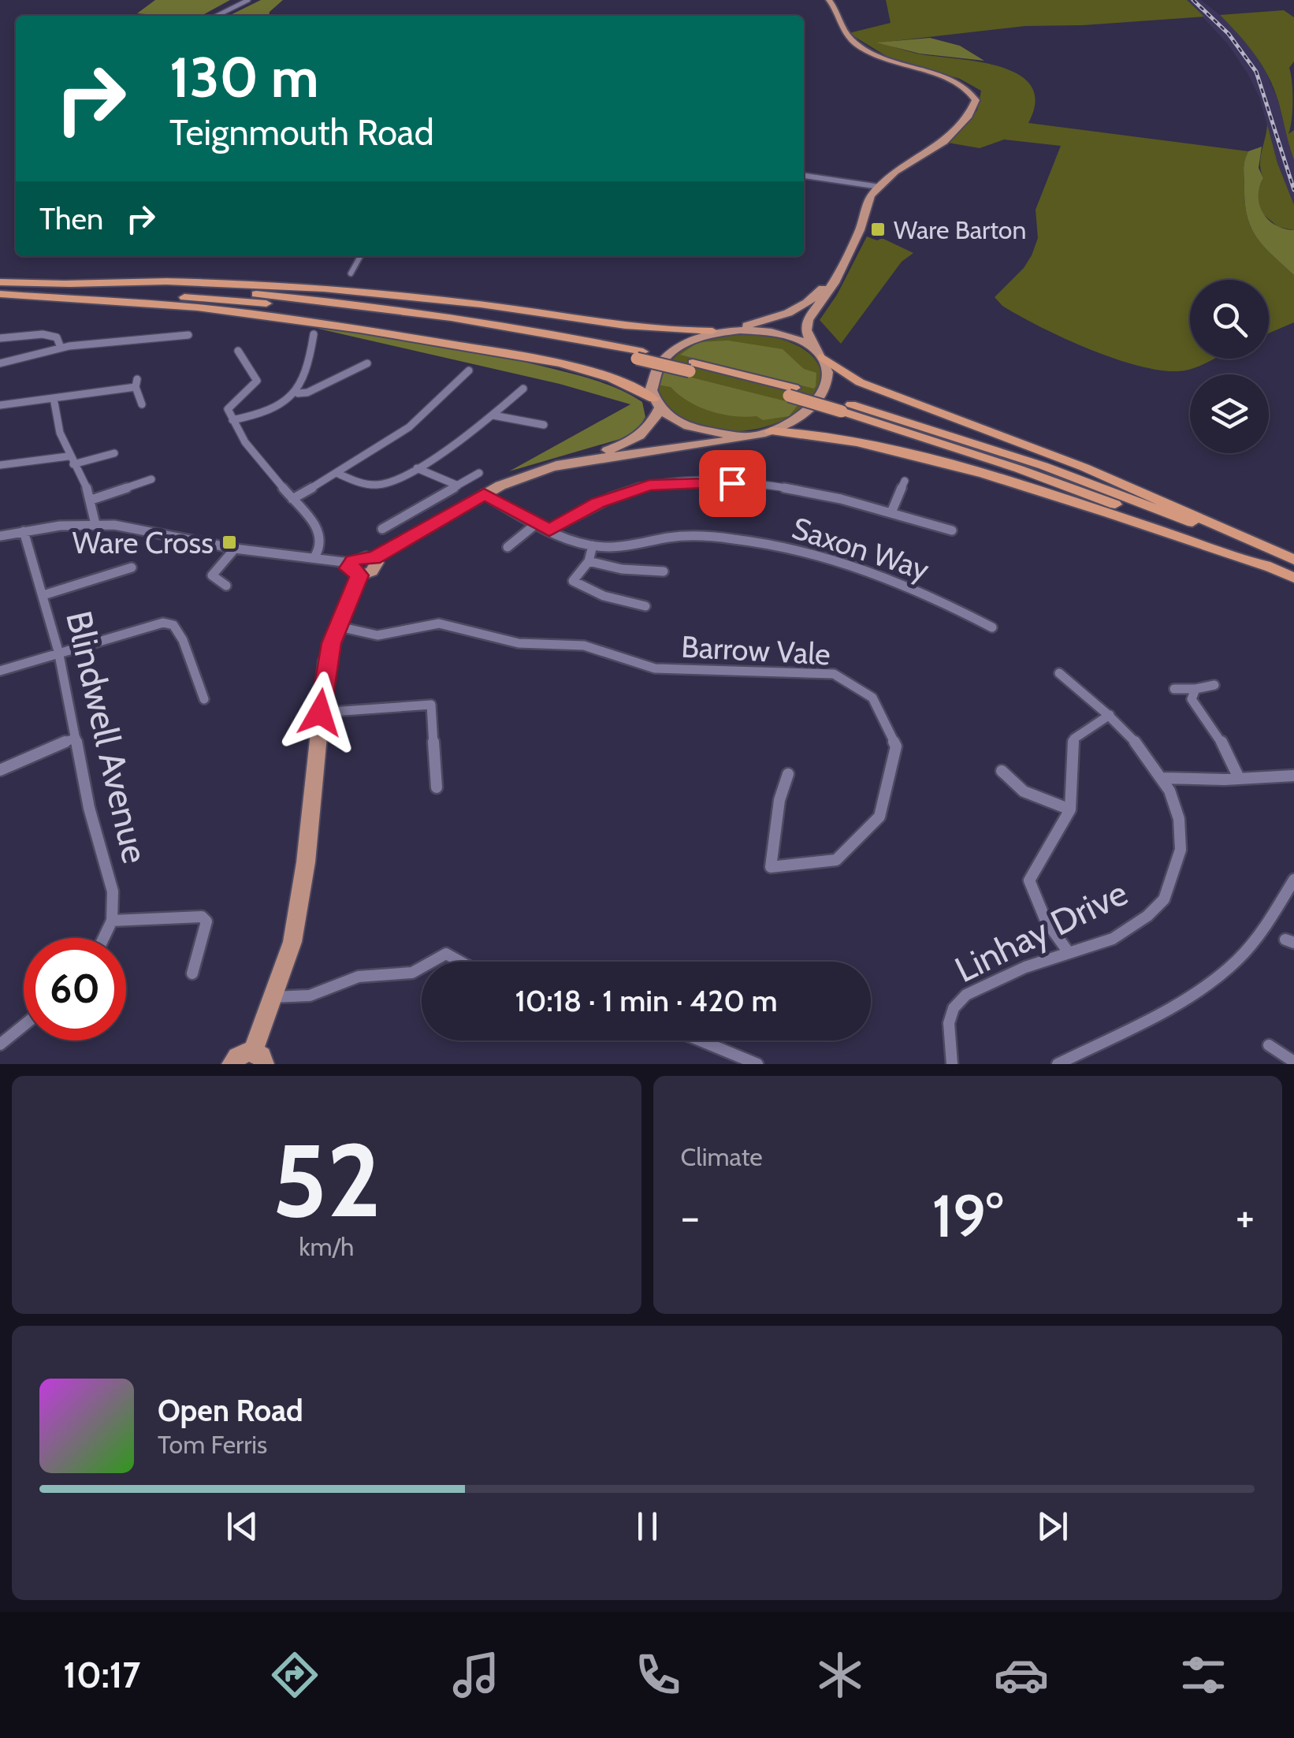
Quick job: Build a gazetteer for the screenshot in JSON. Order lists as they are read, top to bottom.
{
  "streets": {
    "street": [
      "Saxon Way",
      "Barrow Vale",
      "Blindwell Avenue",
      "Linhay Drive"
    ]
  },
  "places": {
    "transit": ["Ware Barton", "Ware Cross"]
  },
  "page": {
    "turn": ["130 m", "Teignmouth Road"],
    "then": "Then",
    "limit": "60",
    "trip": "10:18 · 1 min · 420 m",
    "tile": [
      ["52", "km/h"],
      "Climate"
    ],
    "heat": ["−", "19°", "+"],
    "song": ["Open Road", "Tom Ferris"],
    "tabs": "10:17"
  }
}
